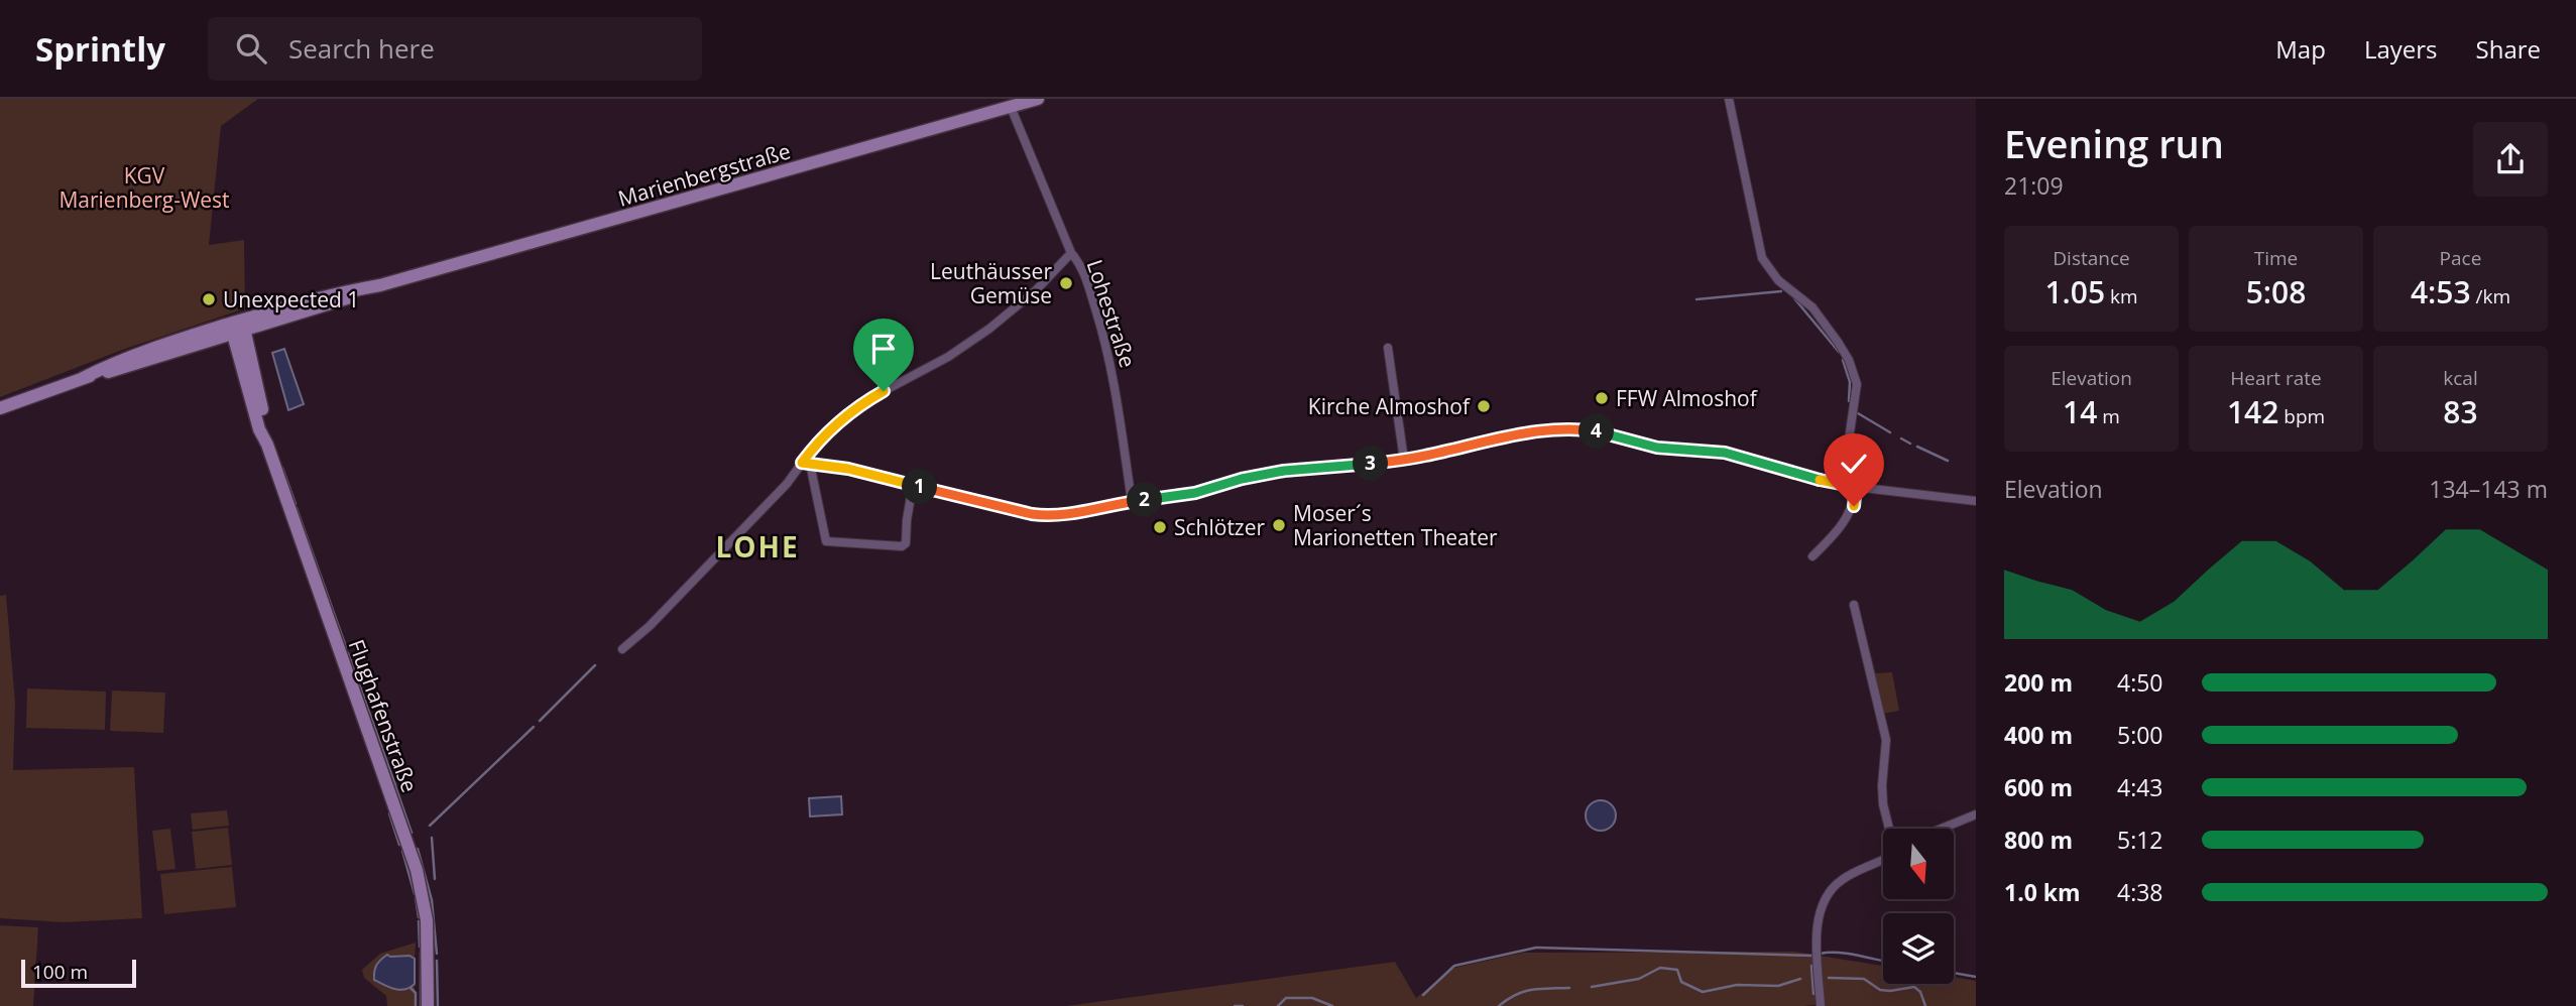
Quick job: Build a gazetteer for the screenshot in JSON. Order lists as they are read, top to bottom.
{
  "streets": {
    "main road": ["Marienbergstraße", "Flughafenstraße"],
    "street": ["Lohestraße"]
  },
  "crossings": [
    ["Marienbergstraße", "Lohestraße"],
    ["Marienbergstraße", "Flughafenstraße"]
  ],
  "districts": ["LOHE"],
  "parks": ["KGV Marienberg-West"],
  "places": [
    "Leuthäusser Gemüse",
    "Unexpected 1",
    "FFW Almoshof",
    "Kirche Almoshof",
    "Moser´s Marionetten Theater",
    "Schlötzer"
  ],
  "scale_bar": "100 m",
  "north": "bottom",
  "page": {
    "header": "Sprintly",
    "search": "Search here",
    "nav": ["Map", "Layers", "Share"],
    "heading": ["Evening run", "21:09"],
    "stats": [
      ["Distance", "1.05 km"],
      ["Time", "5:08"],
      ["Pace", "4:53 /km"],
      ["Elevation", "14 m"],
      ["Heart rate", "142 bpm"],
      ["kcal", "83"]
    ],
    "pins": [
      "4",
      "3",
      "1",
      "2"
    ],
    "chart": ["Elevation", "134–143 m"],
    "list": [
      {
        "name": "200 m",
        "note": "4:50"
      },
      {
        "name": "400 m",
        "note": "5:00"
      },
      {
        "name": "600 m",
        "note": "4:43"
      },
      {
        "name": "800 m",
        "note": "5:12"
      },
      {
        "name": "1.0 km",
        "note": "4:38"
      }
    ],
    "scale": "100 m"
  }
}
